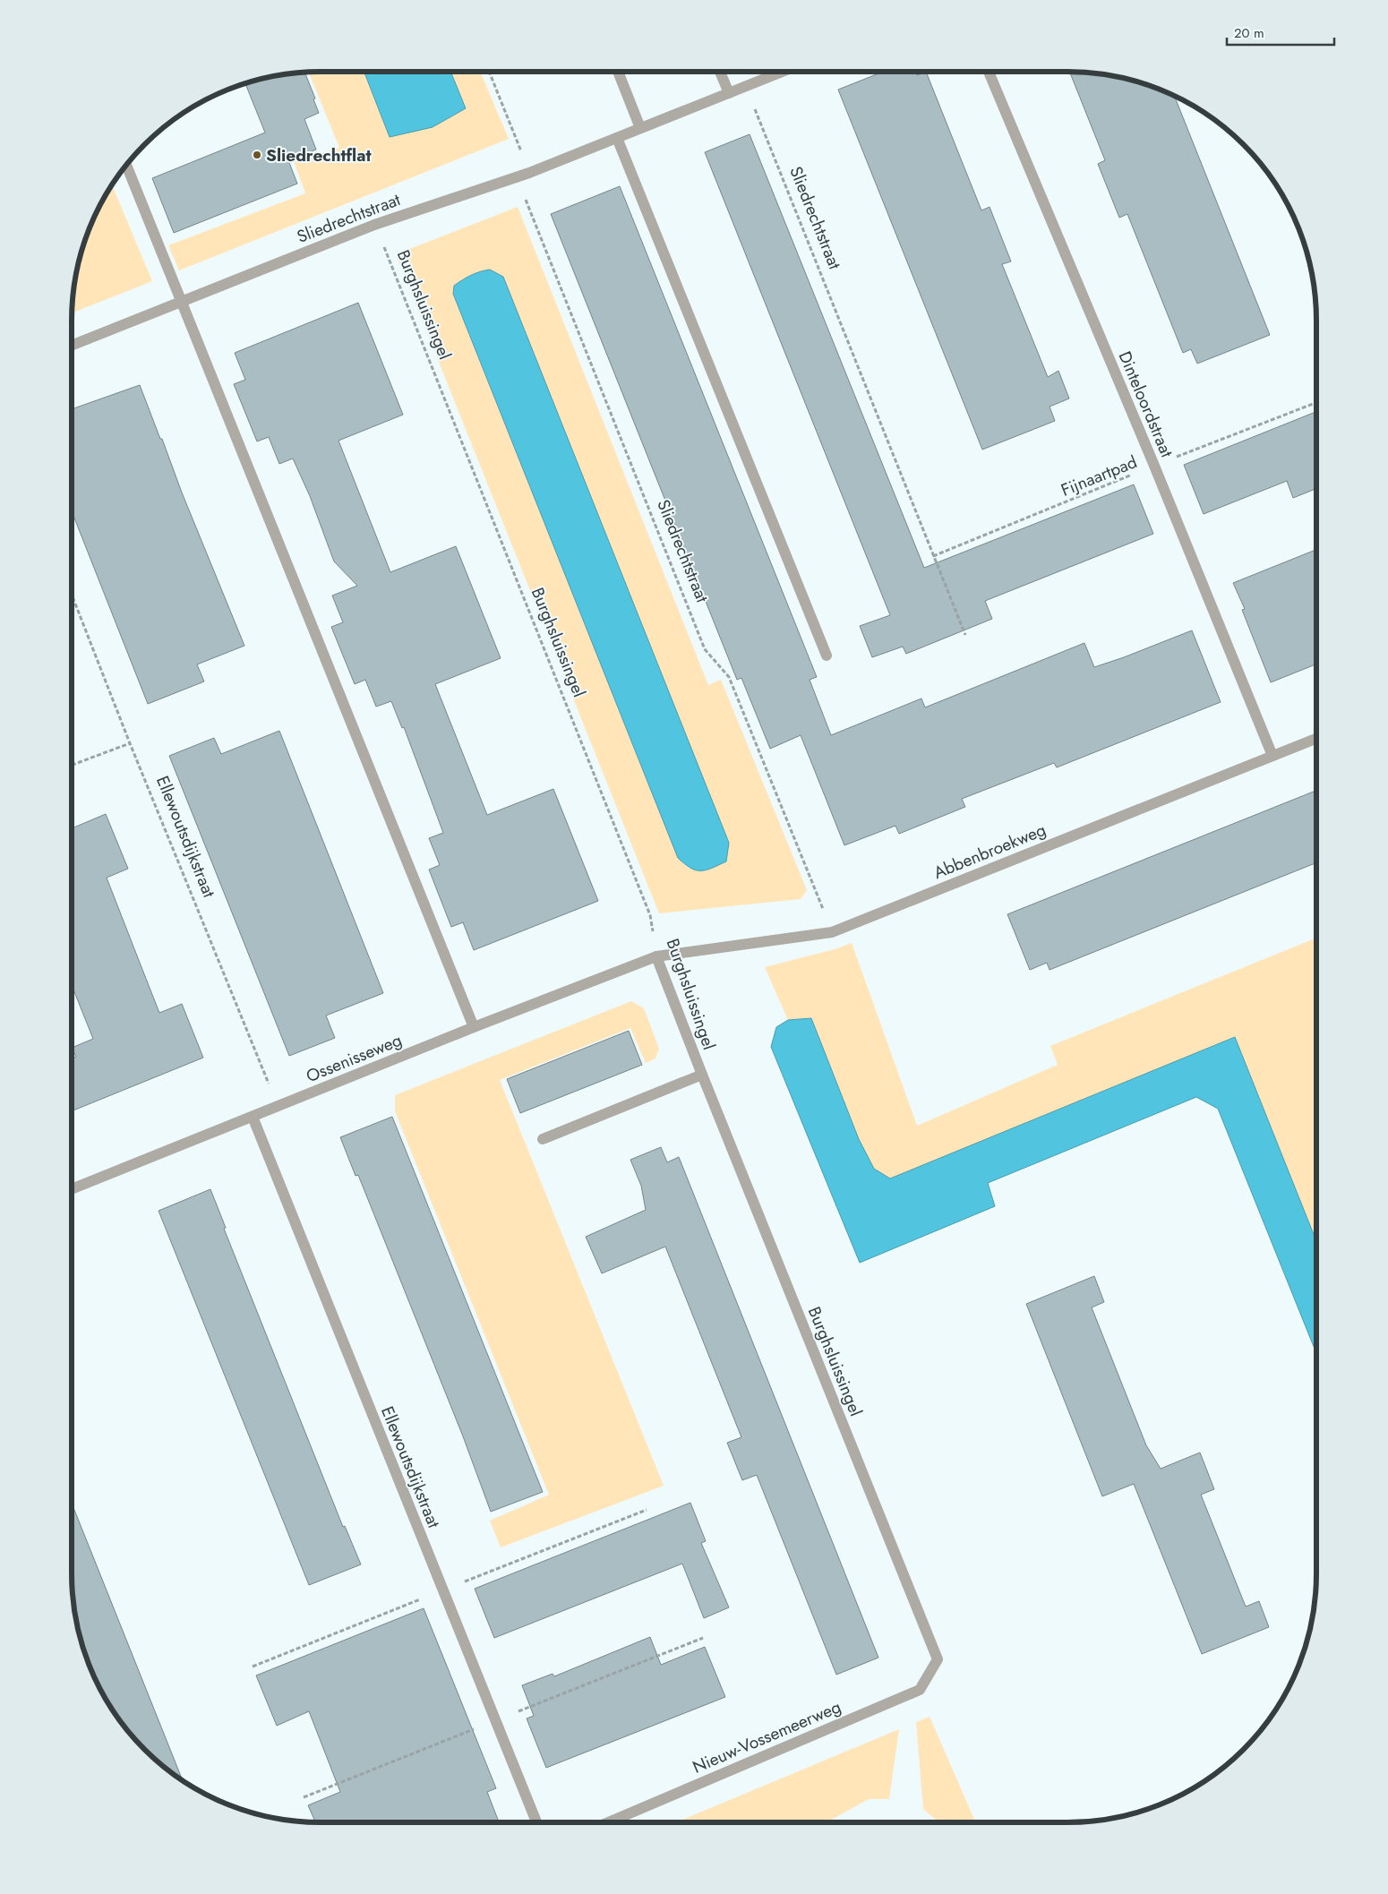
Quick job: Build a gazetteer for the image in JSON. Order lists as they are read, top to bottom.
{
  "streets": {
    "street": [
      "Sliedrechtstraat",
      "Burghsluissingel",
      "Dinteloordstraat",
      "Ellewoutsdijkstraat",
      "Abbenbroekweg",
      "Ossenisseweg",
      "Nieuw-Vossemeerweg"
    ],
    "path": ["Fijnaartpad"]
  },
  "crossings": [
    ["Sliedrechtstraat", "Burghsluissingel"],
    ["Sliedrechtstraat", "Fijnaartpad"],
    ["Sliedrechtstraat", "Abbenbroekweg"],
    ["Burghsluissingel", "Abbenbroekweg"],
    ["Burghsluissingel", "Ossenisseweg"],
    ["Burghsluissingel", "Nieuw-Vossemeerweg"],
    ["Dinteloordstraat", "Fijnaartpad"],
    ["Dinteloordstraat", "Abbenbroekweg"],
    ["Ellewoutsdijkstraat", "Ossenisseweg"],
    ["Abbenbroekweg", "Ossenisseweg"]
  ],
  "places": ["Sliedrechtflat"],
  "scale_bar": "20 m"
}
